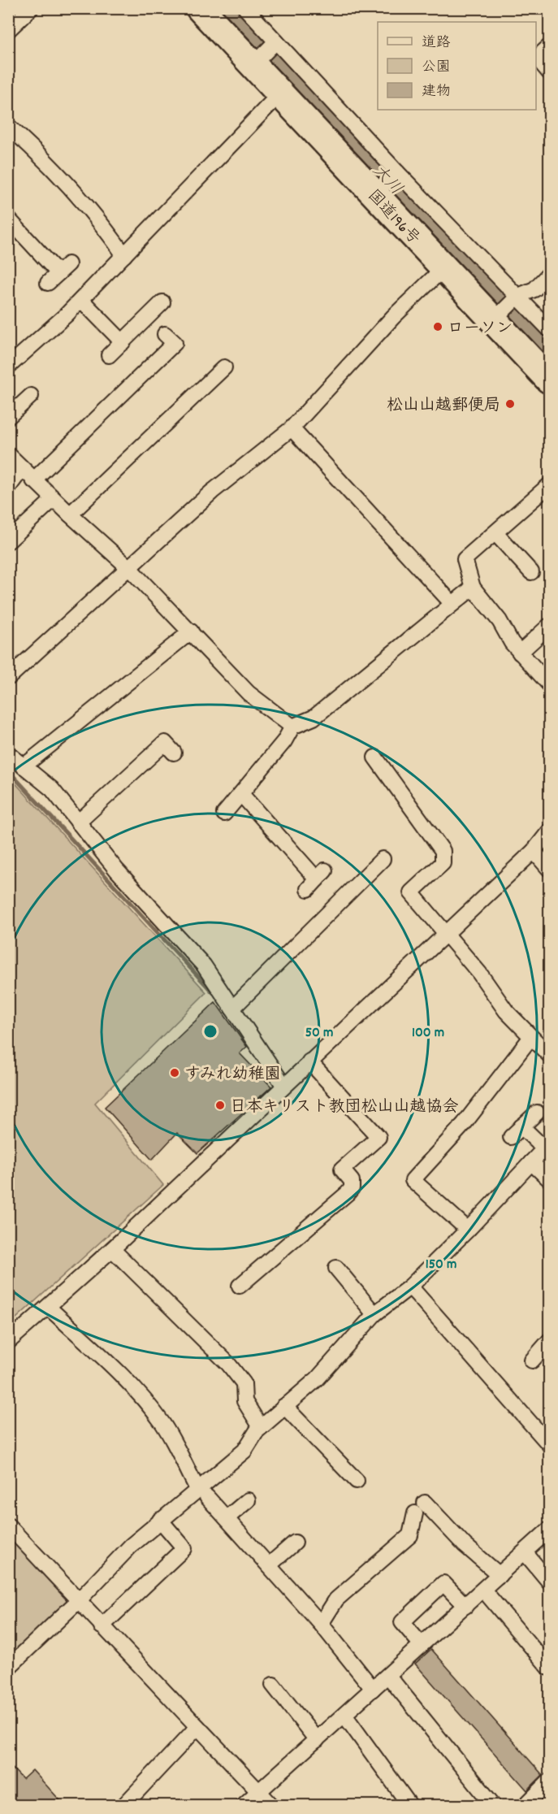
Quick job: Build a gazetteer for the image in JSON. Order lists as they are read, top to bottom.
{
  "streets": {
    "highway": ["国道196号"]
  },
  "water": ["大川"],
  "places": [
    "ローソン",
    "松山山越郵便局",
    "すみれ幼稚園",
    "日本キリスト教団松山山越協会"
  ],
  "legend": ["道路", "公園", "建物"],
  "rings": ["50 m", "100 m", "150 m"]
}
